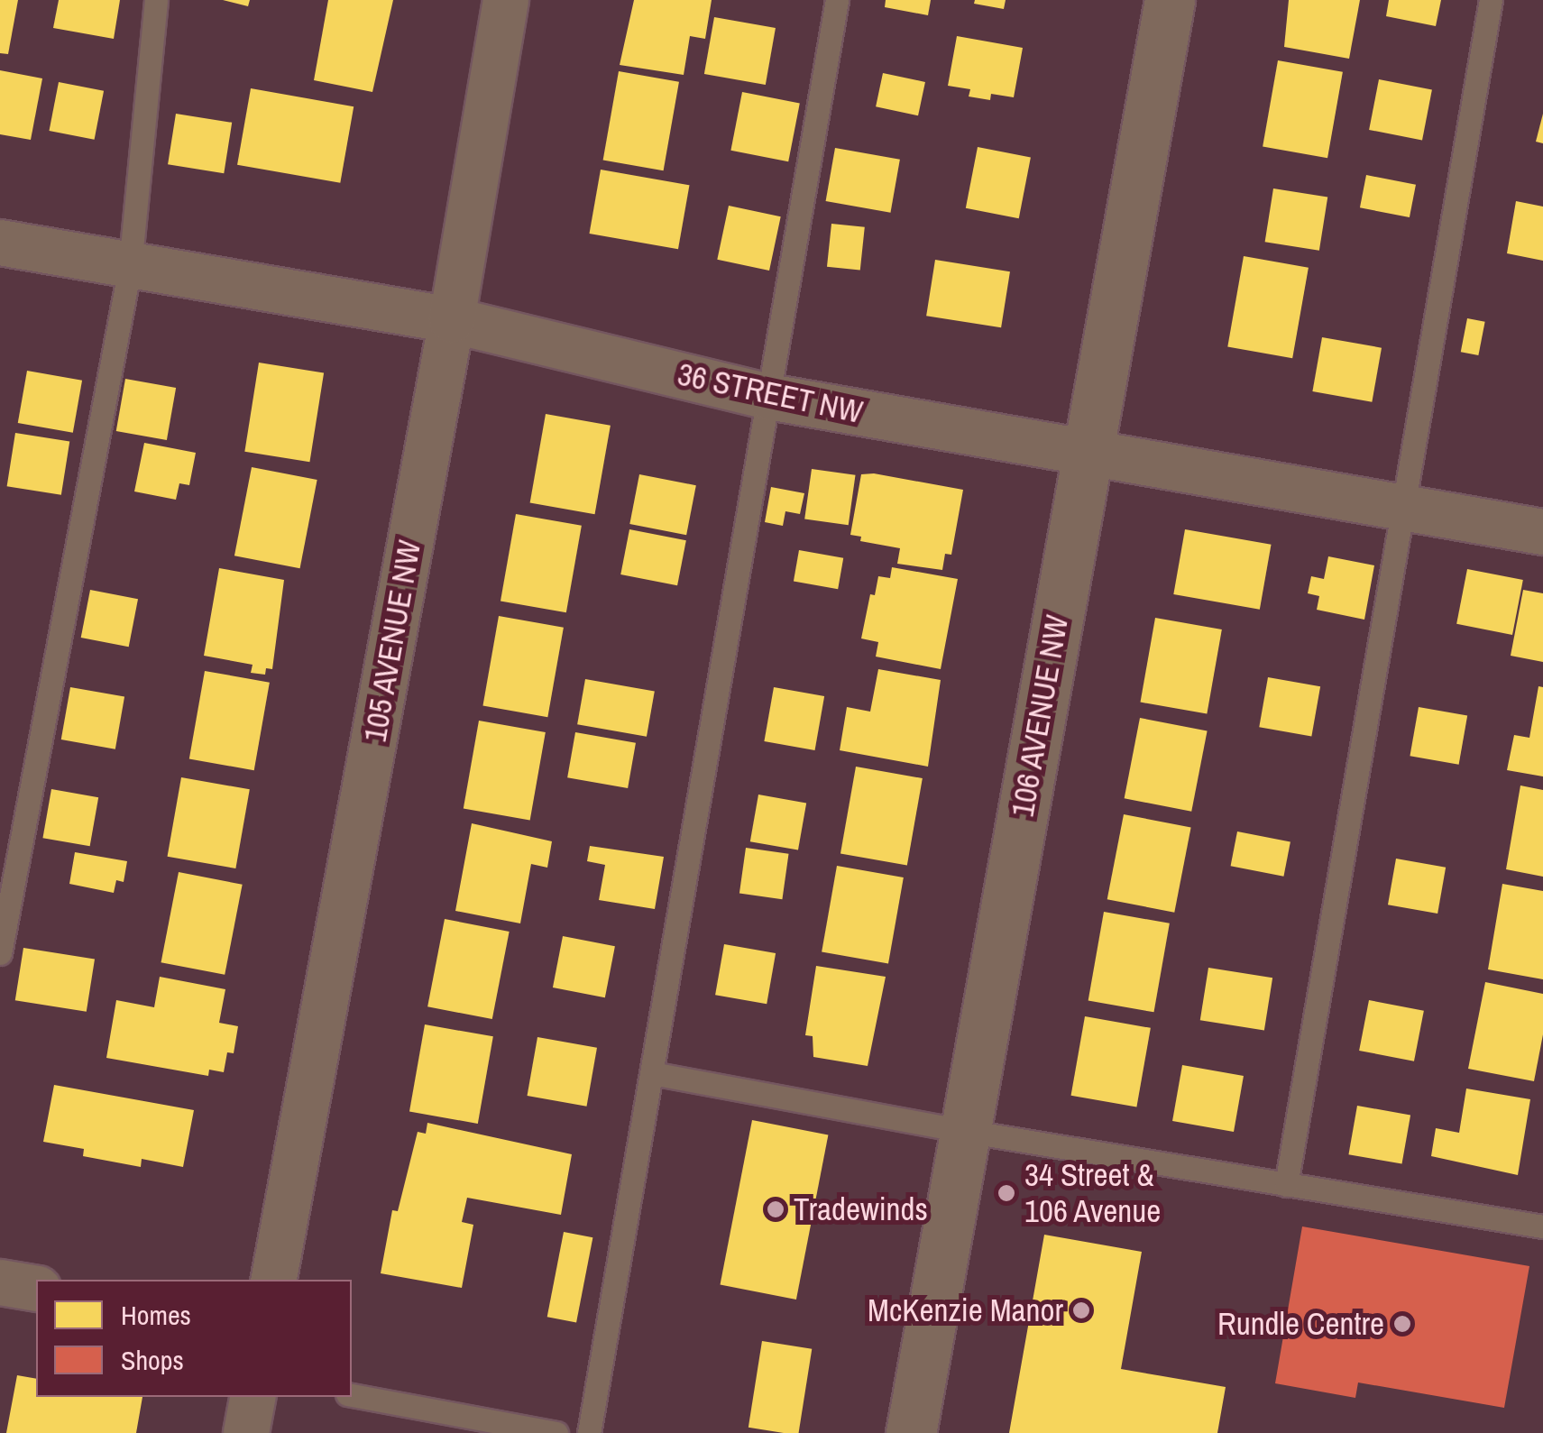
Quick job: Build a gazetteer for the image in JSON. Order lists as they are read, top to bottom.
{
  "streets": {
    "street": ["36 STREET NW", "105 AVENUE NW", "106 AVENUE NW"]
  },
  "crossings": [
    ["36 STREET NW", "105 AVENUE NW"],
    ["36 STREET NW", "106 AVENUE NW"]
  ],
  "places": [
    "34 Street & 106 Avenue",
    "Tradewinds",
    "McKenzie Manor",
    "Rundle Centre"
  ],
  "legend": ["Homes", "Shops"]
}
